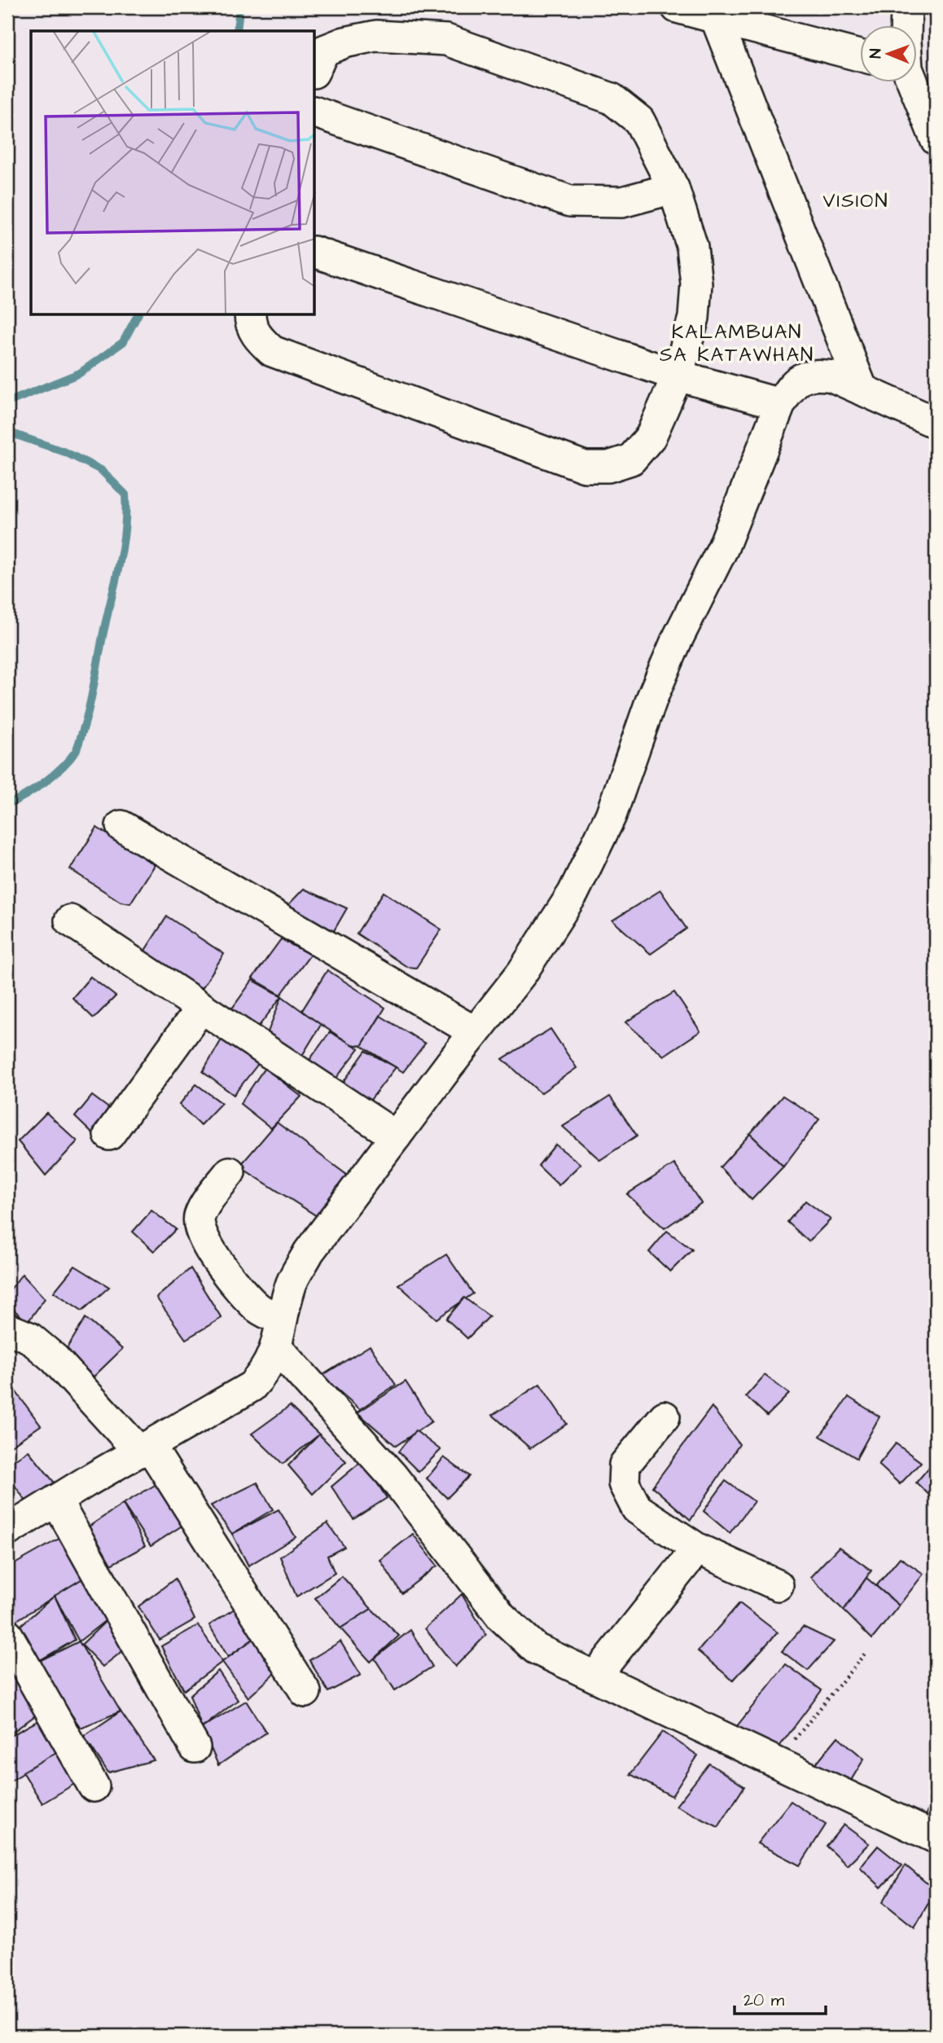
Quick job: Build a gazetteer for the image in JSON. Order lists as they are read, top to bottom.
{
  "districts": ["VISION", "KALAMBUAN SA KATAWHAN"],
  "scale_bar": "20 m",
  "north": "left"
}
